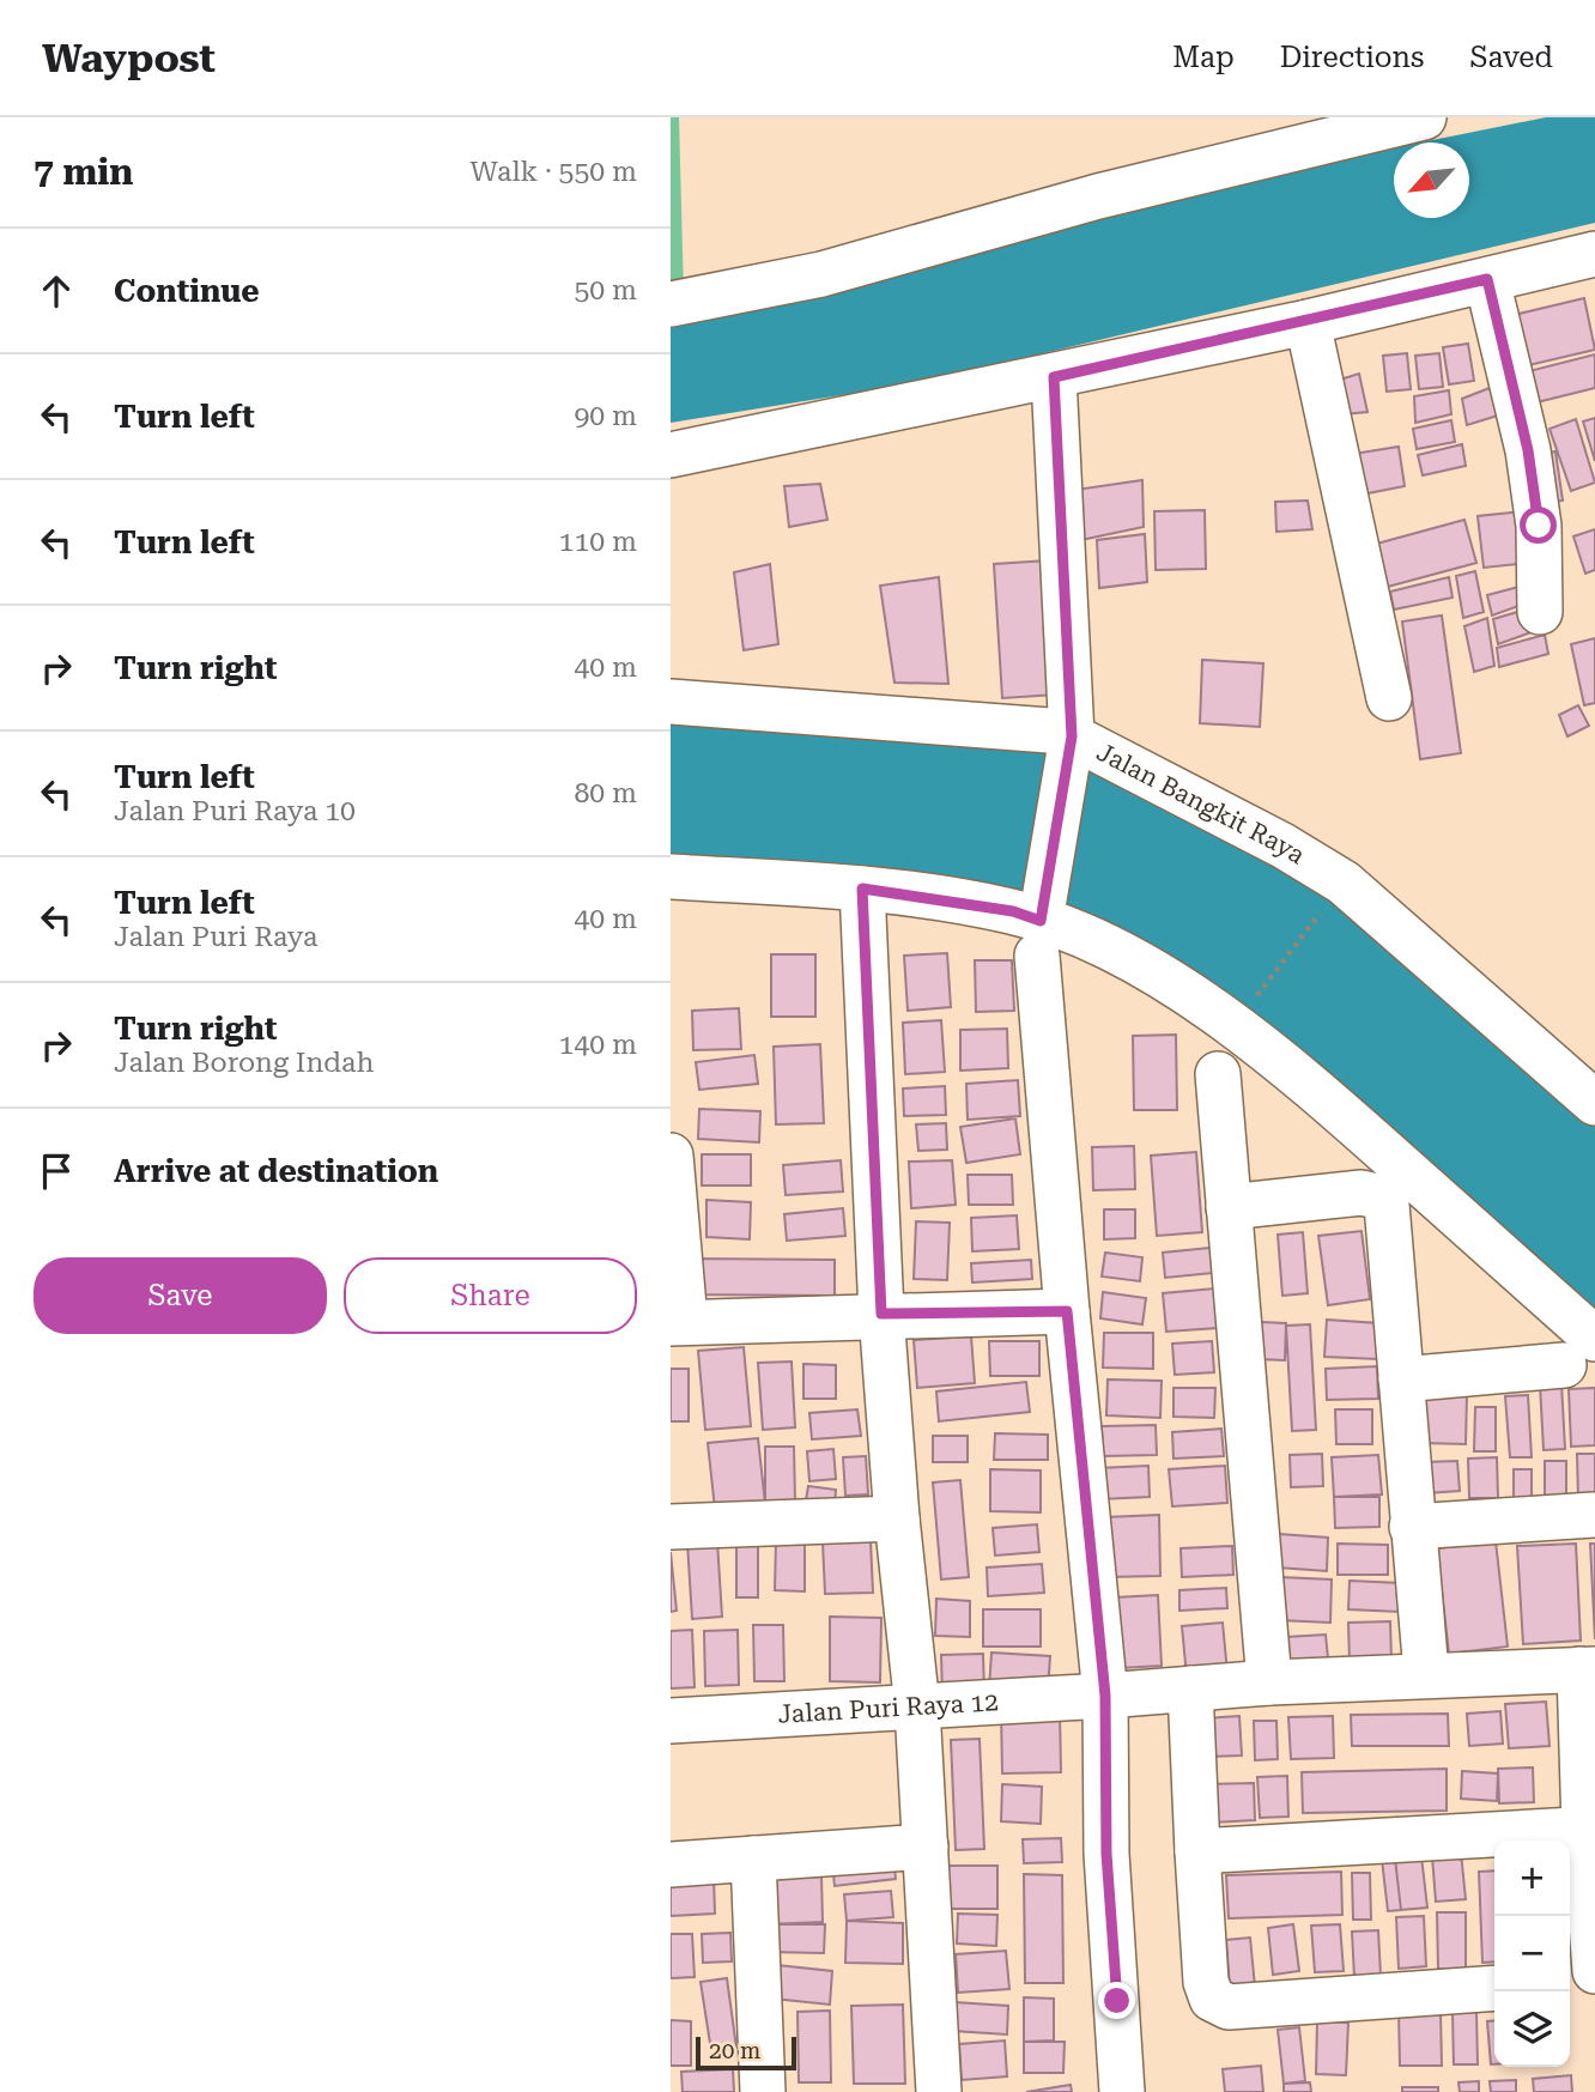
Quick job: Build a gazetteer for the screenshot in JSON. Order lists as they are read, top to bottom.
{
  "streets": {
    "street": ["Jalan Bangkit Raya", "Jalan Puri Raya 12"]
  },
  "scale_bar": "20 m",
  "north": "bottom left",
  "page": {
    "header": "Waypost",
    "nav": ["Map", "Directions", "Saved"],
    "heading": ["7 min", "Walk · 550 m"],
    "list": [
      ["Continue", "50 m"],
      ["Turn left", "90 m"],
      ["Turn left", "110 m"],
      ["Turn right", "40 m"],
      ["Turn left", "Jalan Puri Raya 10", "80 m"],
      ["Turn left", "Jalan Puri Raya", "40 m"],
      ["Turn right", "Jalan Borong Indah", "140 m"],
      "Arrive at destination"
    ],
    "buttons": ["Save", "Share"],
    "map_buttons": ["+", "−"],
    "scale": "20 m"
  }
}
